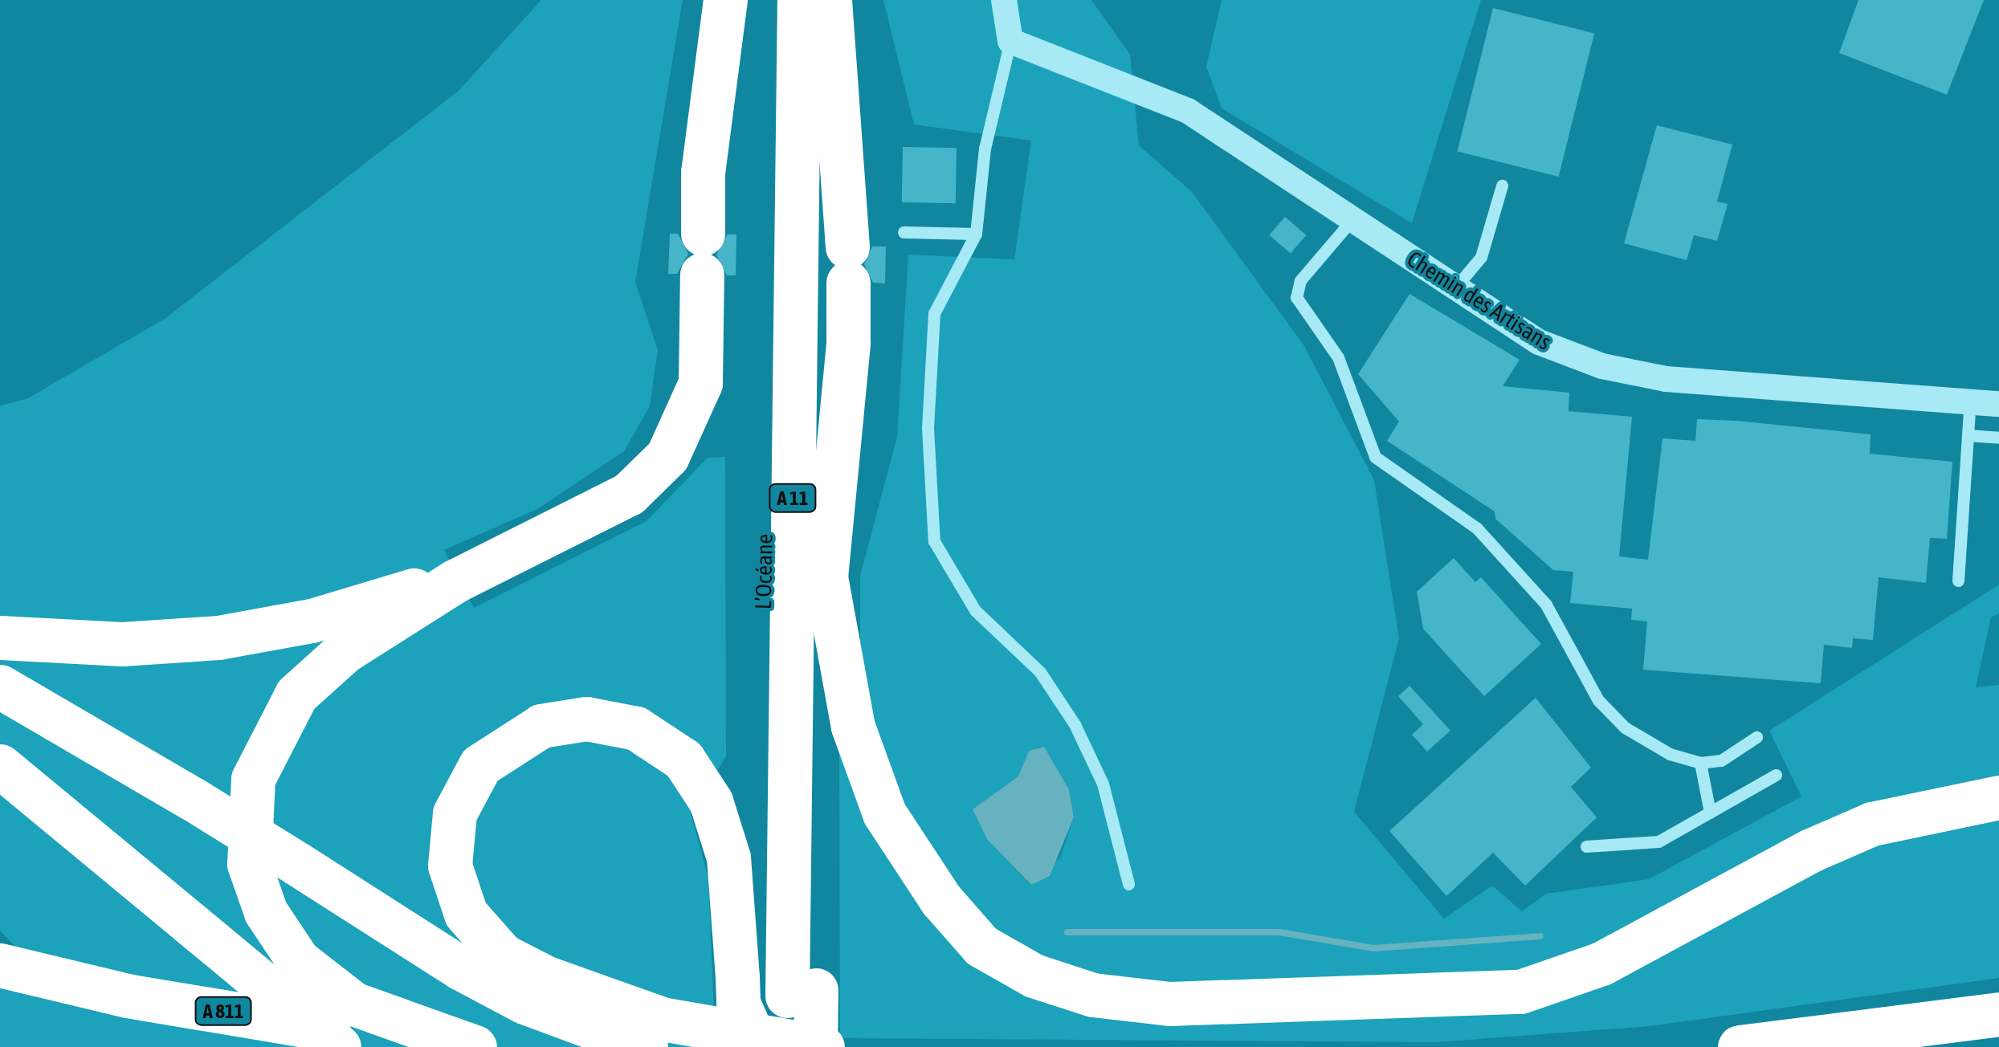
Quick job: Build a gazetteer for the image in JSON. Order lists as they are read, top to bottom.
{
  "streets": {
    "highway": ["A 11", "L’Océane", "A 811"],
    "street": ["Chemin des Artisans"]
  }
}
